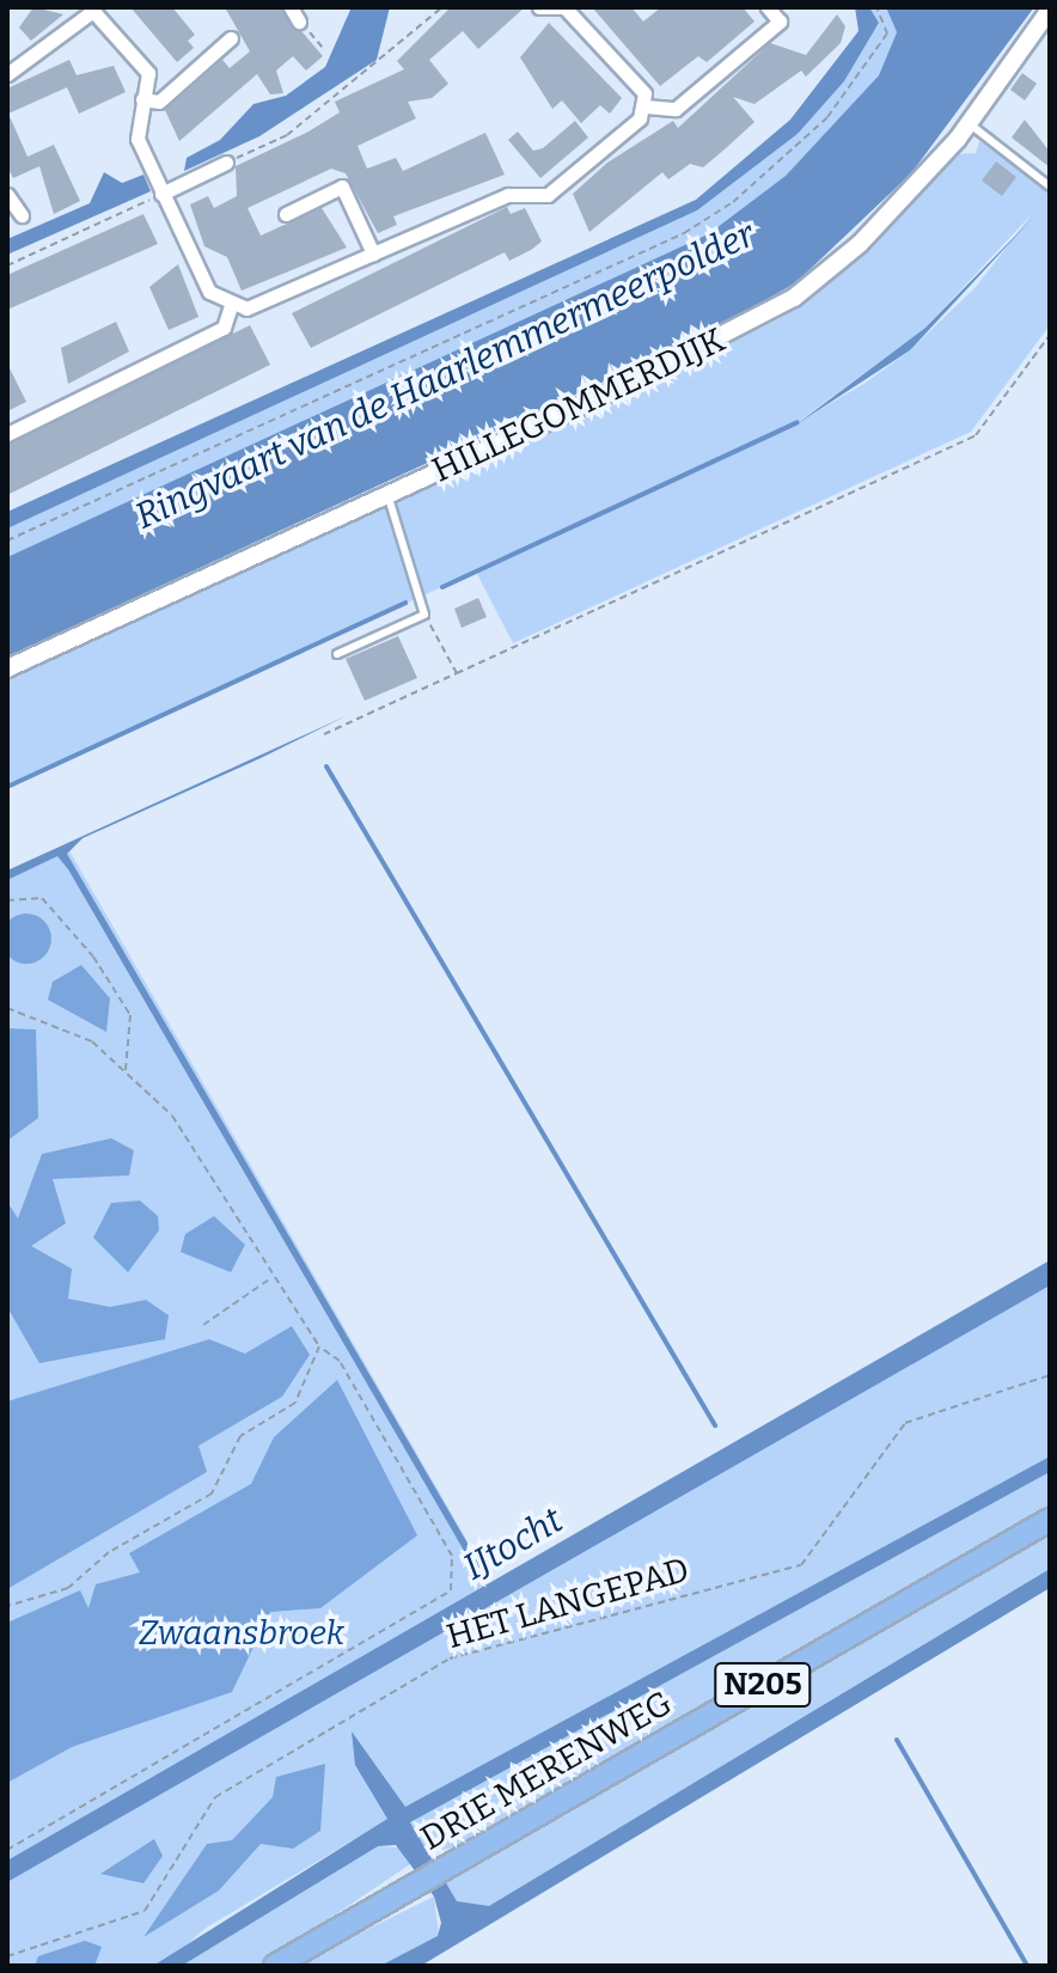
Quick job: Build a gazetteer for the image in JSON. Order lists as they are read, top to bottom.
{
  "streets": {
    "main road": ["N205", "DRIE MERENWEG"],
    "street": ["HILLEGOMMERDIJK"],
    "path": ["HET LANGEPAD"]
  },
  "water": ["Ringvaart van de Haarlemmermeerpolder", "IJtocht"],
  "parks": ["Zwaansbroek"]
}
